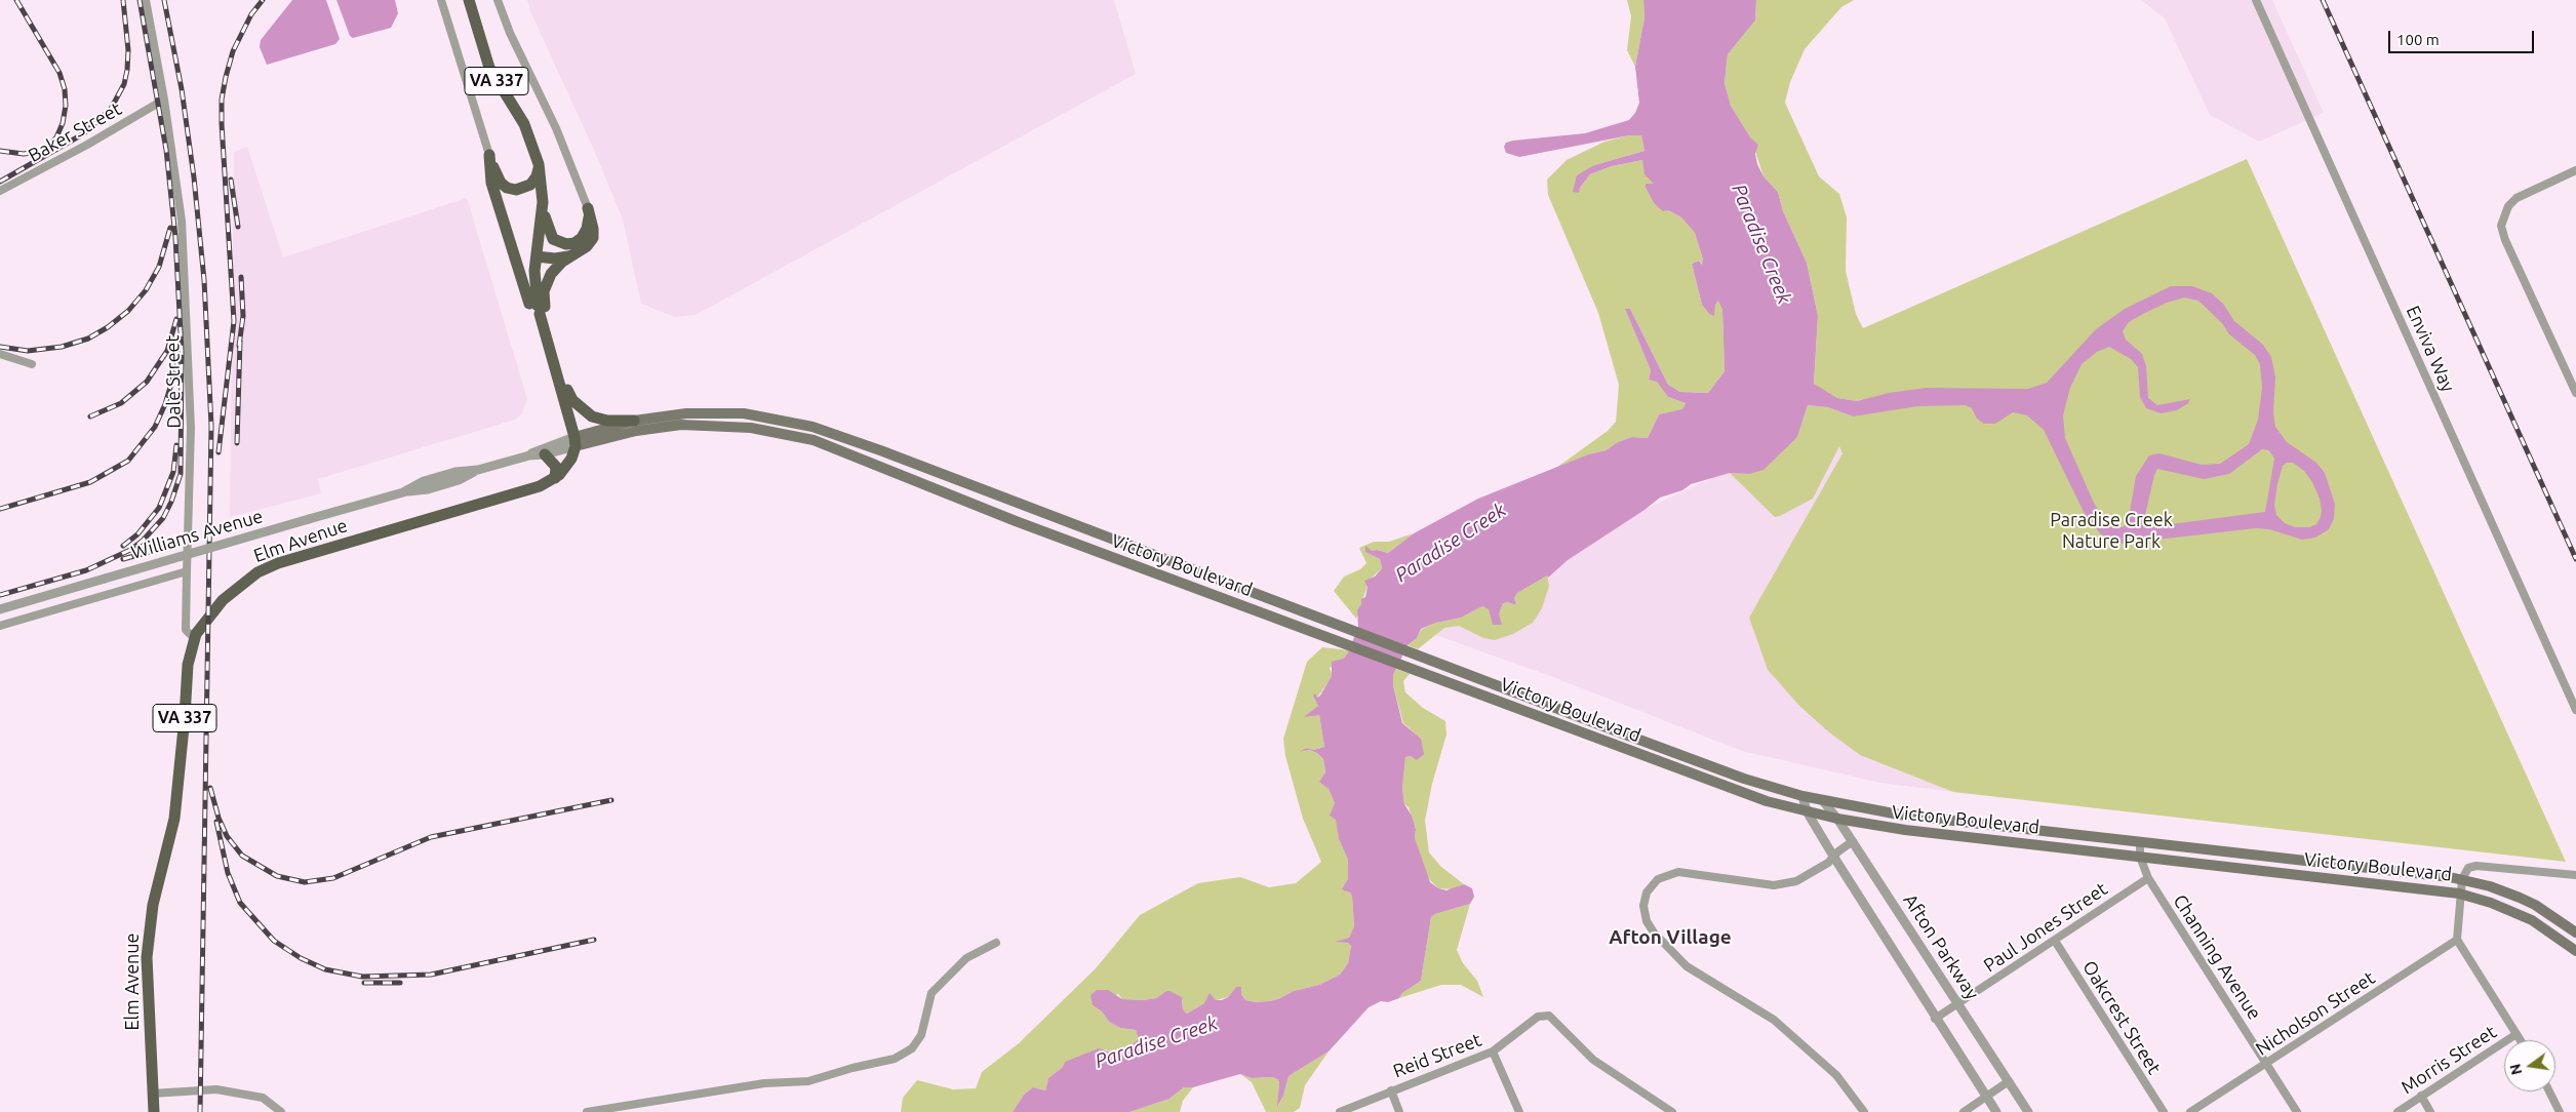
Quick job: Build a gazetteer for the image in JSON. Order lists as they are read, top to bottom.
{
  "streets": {
    "main road": ["VA 337", "Elm Avenue", "Victory Boulevard"],
    "street": [
      "Baker Street",
      "Enviva Way",
      "Dale Street",
      "Williams Avenue",
      "Paul Jones Street",
      "Afton Parkway",
      "Channing Avenue",
      "Nicholson Street",
      "Oakcrest Street",
      "Reid Street",
      "Morris Street"
    ]
  },
  "crossings": [
    ["Baker Street", "Dale Street"],
    ["Dale Street", "Elm Avenue"],
    ["Williams Avenue", "Elm Avenue"],
    ["Williams Avenue", "Victory Boulevard"],
    ["Elm Avenue", "Victory Boulevard"],
    ["Victory Boulevard", "Afton Parkway"],
    ["Victory Boulevard", "Channing Avenue"],
    ["Paul Jones Street", "Afton Parkway"],
    ["Paul Jones Street", "Channing Avenue"],
    ["Paul Jones Street", "Oakcrest Street"],
    ["Channing Avenue", "Nicholson Street"]
  ],
  "districts": ["Afton Village"],
  "water": ["Paradise Creek"],
  "parks": ["Paradise Creek Nature Park"],
  "scale_bar": "100 m",
  "north": "left"
}
